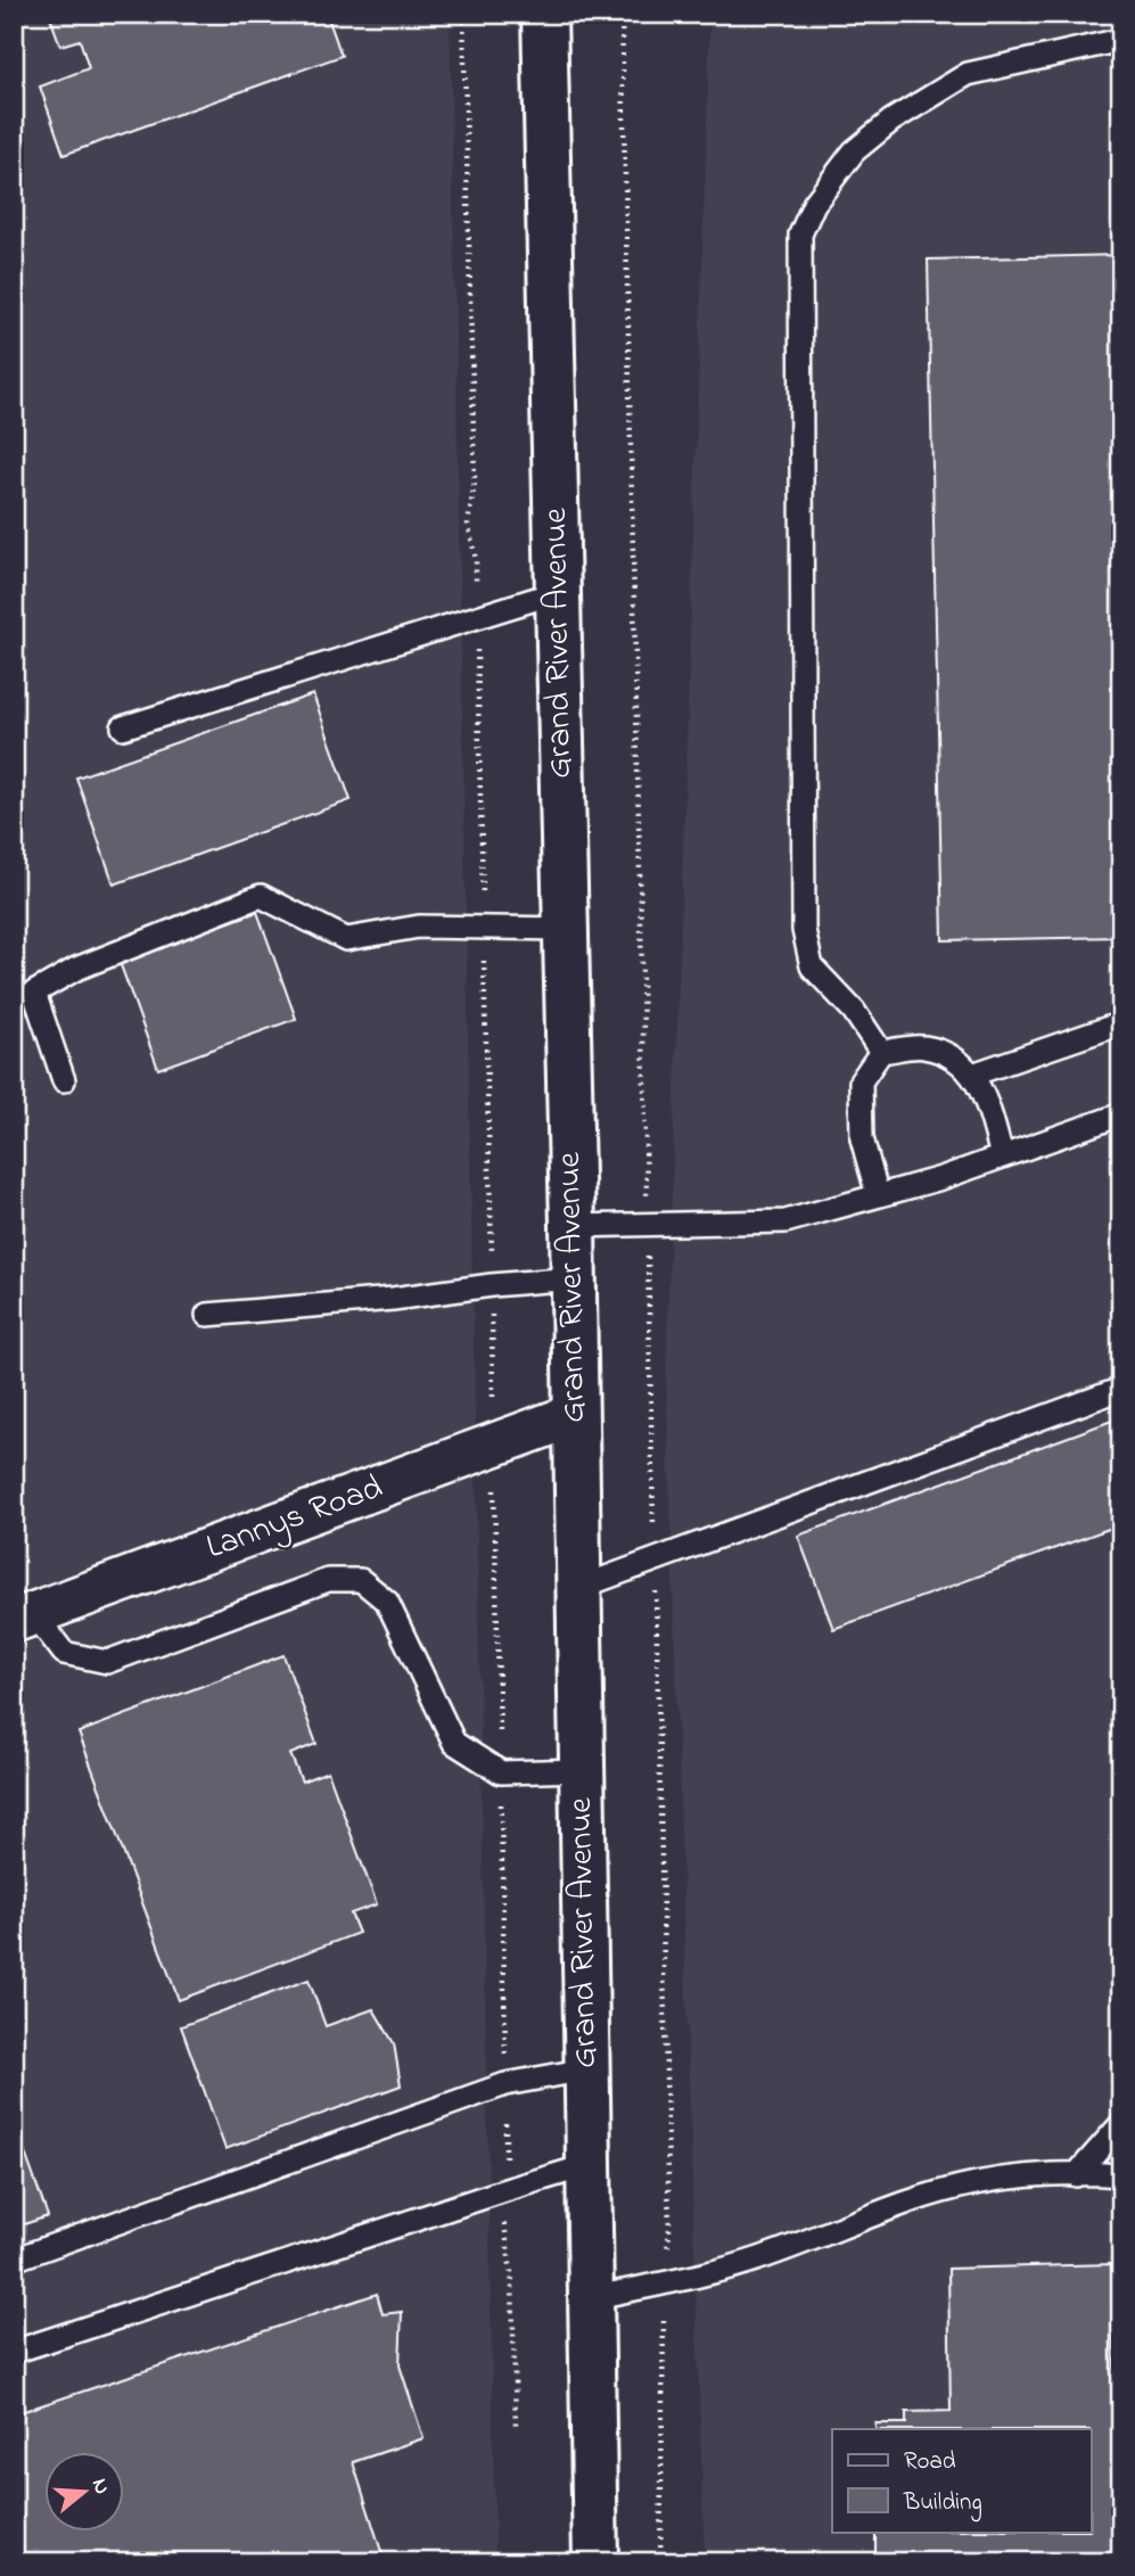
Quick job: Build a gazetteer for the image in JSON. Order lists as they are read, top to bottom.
{
  "streets": {
    "main road": ["Grand River Avenue"],
    "street": ["Lannys Road"]
  },
  "crossings": [
    ["Grand River Avenue", "Lannys Road"]
  ],
  "legend": ["Road", "Building"],
  "north": "right"
}
